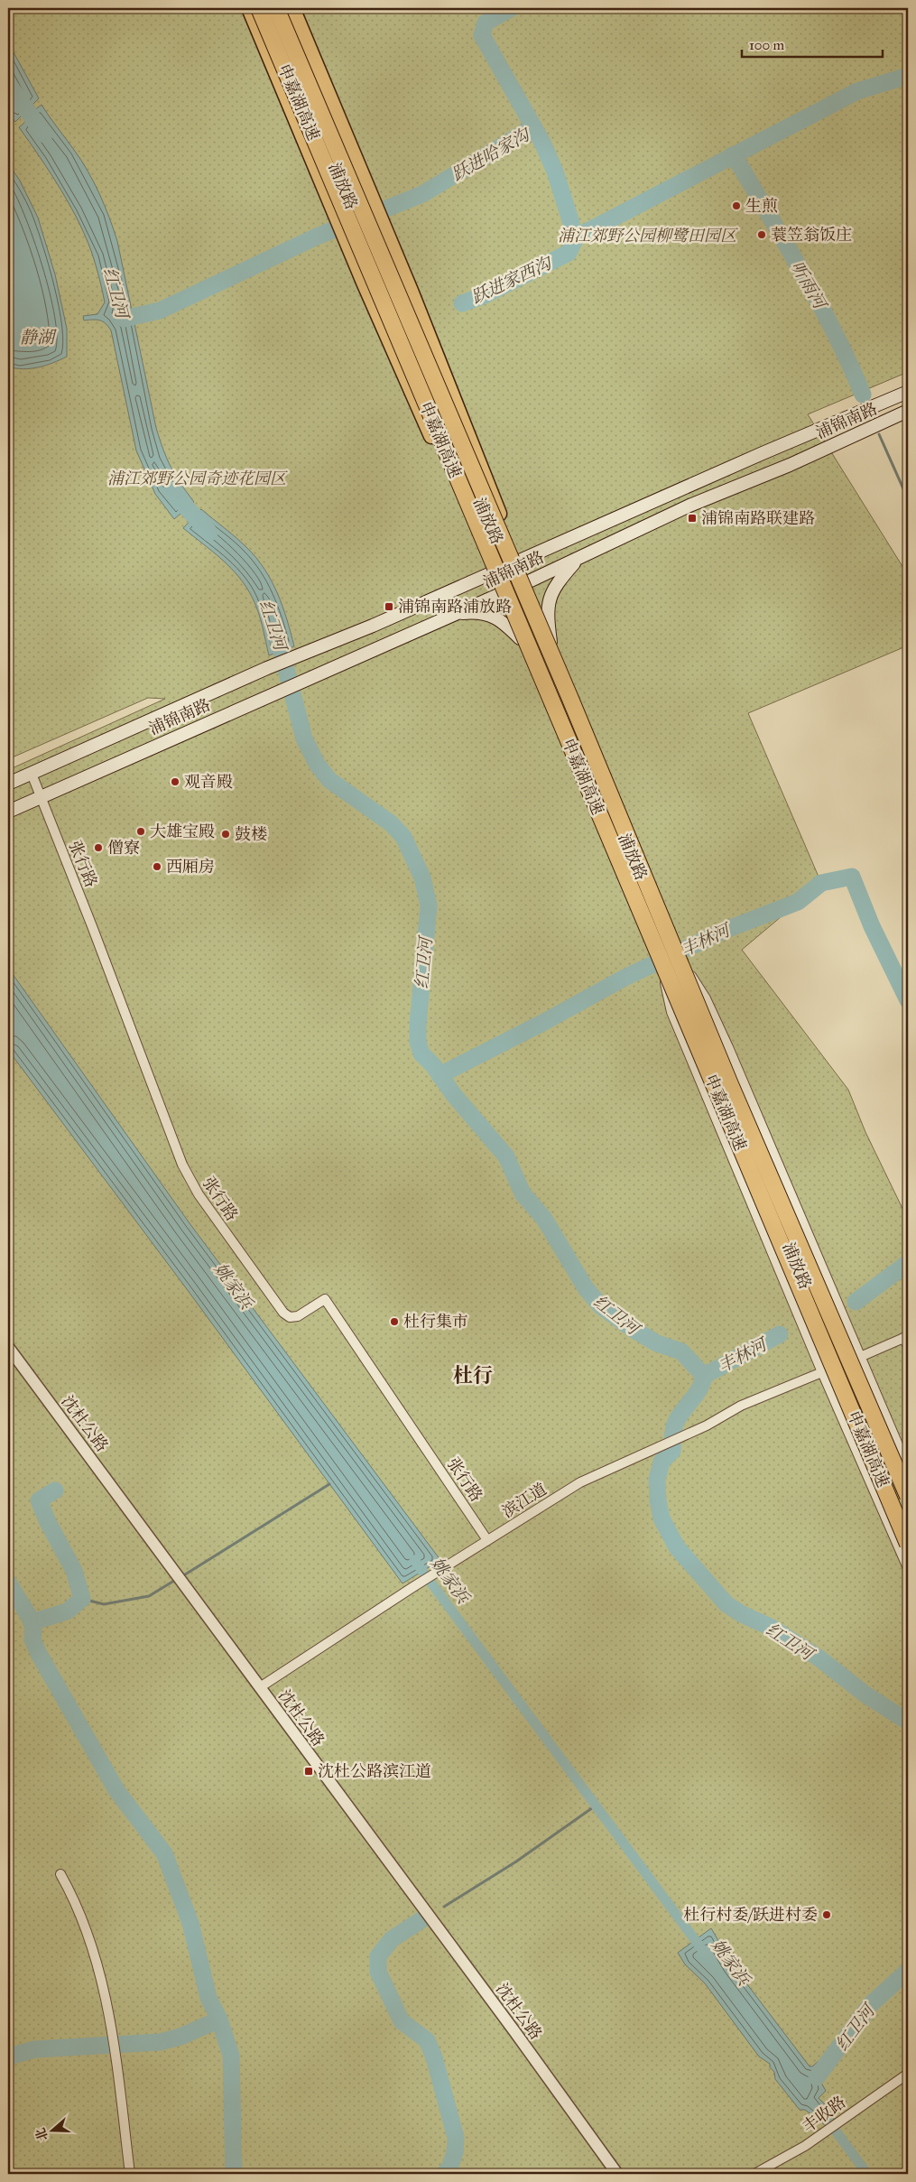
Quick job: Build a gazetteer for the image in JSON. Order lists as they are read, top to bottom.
{
  "streets": {
    "highway": ["申嘉湖高速"],
    "main road": ["浦放路", "浦锦南路"],
    "street": [
      "张行路",
      "沈杜公路",
      "滨江道",
      "丰收路"
    ]
  },
  "crossings": [
    ["浦放路", "浦锦南路"],
    ["浦放路", "滨江道"],
    ["浦锦南路", "张行路"],
    ["张行路", "滨江道"],
    ["沈杜公路", "滨江道"]
  ],
  "districts": ["杜行"],
  "water": [
    "跃进哈家沟",
    "跃进家西沟",
    "听雨河",
    "红卫河",
    "静湖",
    "丰林河",
    "姚家浜"
  ],
  "parks": ["浦江郊野公园柳鹭田园区", "浦江郊野公园奇迹花园区"],
  "places": {
    "other": [
      "生煎",
      "蓑笠翁饭庄",
      "观音殿",
      "大雄宝殿",
      "鼓楼",
      "僧寮",
      "西厢房",
      "杜行集市",
      "杜行村委/跃进村委"
    ],
    "transit": ["浦锦南路联建路", "浦锦南路浦放路", "沈杜公路滨江道"]
  },
  "scale_bar": "100 m",
  "north": "left"
}
